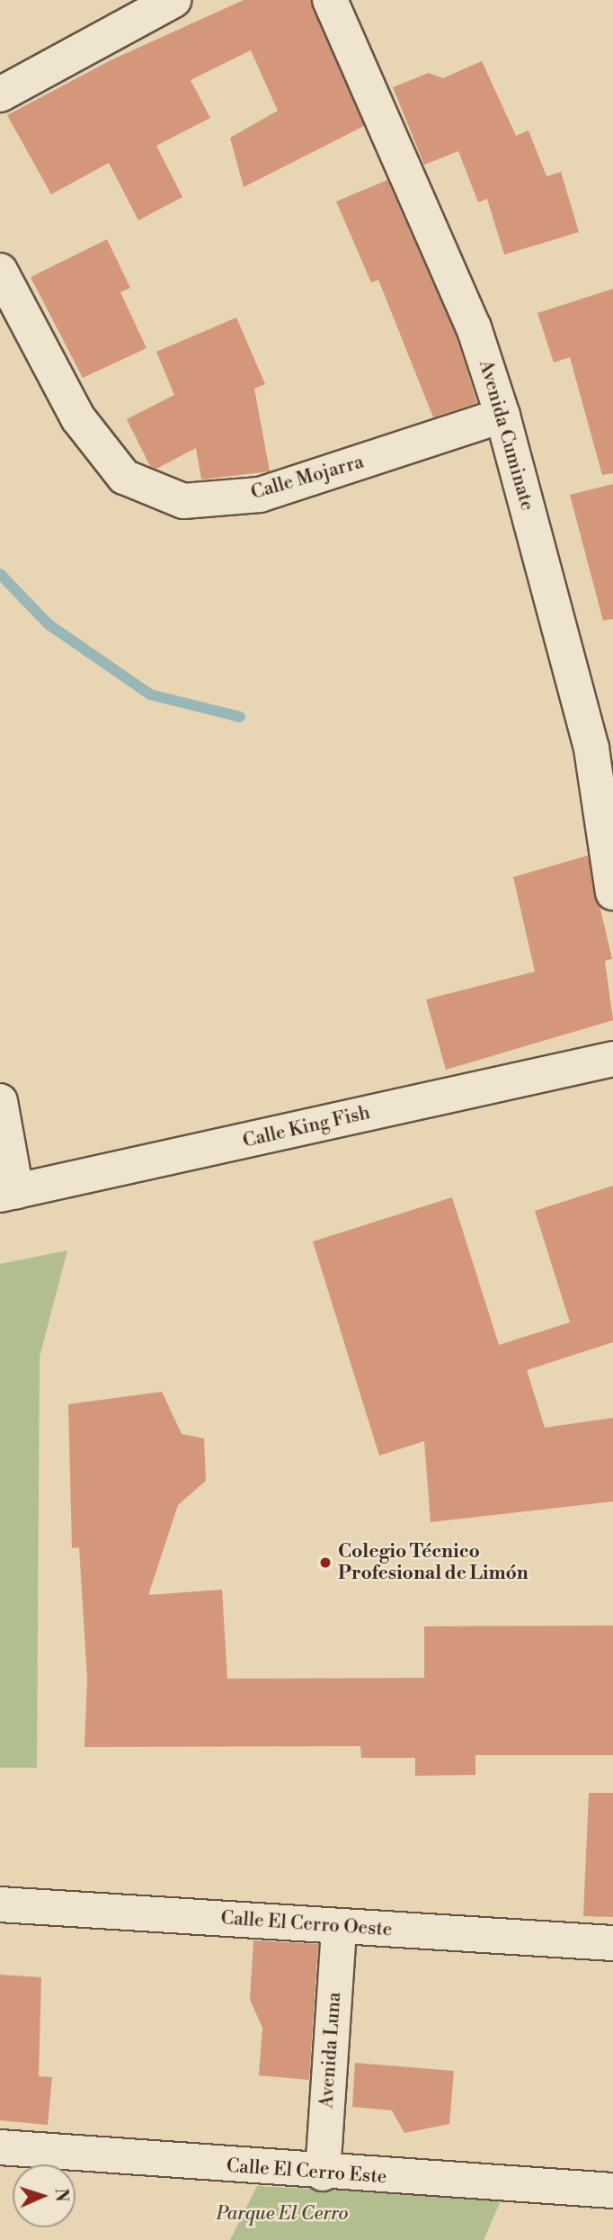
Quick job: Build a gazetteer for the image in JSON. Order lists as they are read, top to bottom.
{
  "streets": {
    "street": [
      "Avenida Cuminate",
      "Calle Mojarra",
      "Calle King Fish",
      "Calle El Cerro Oeste",
      "Avenida Luna",
      "Calle El Cerro Este"
    ]
  },
  "crossings": [
    ["Avenida Cuminate", "Calle Mojarra"],
    ["Calle El Cerro Oeste", "Avenida Luna"],
    ["Avenida Luna", "Calle El Cerro Este"]
  ],
  "parks": ["Parque El Cerro"],
  "places": ["Colegio Técnico Profesional de Limón"],
  "north": "right"
}
